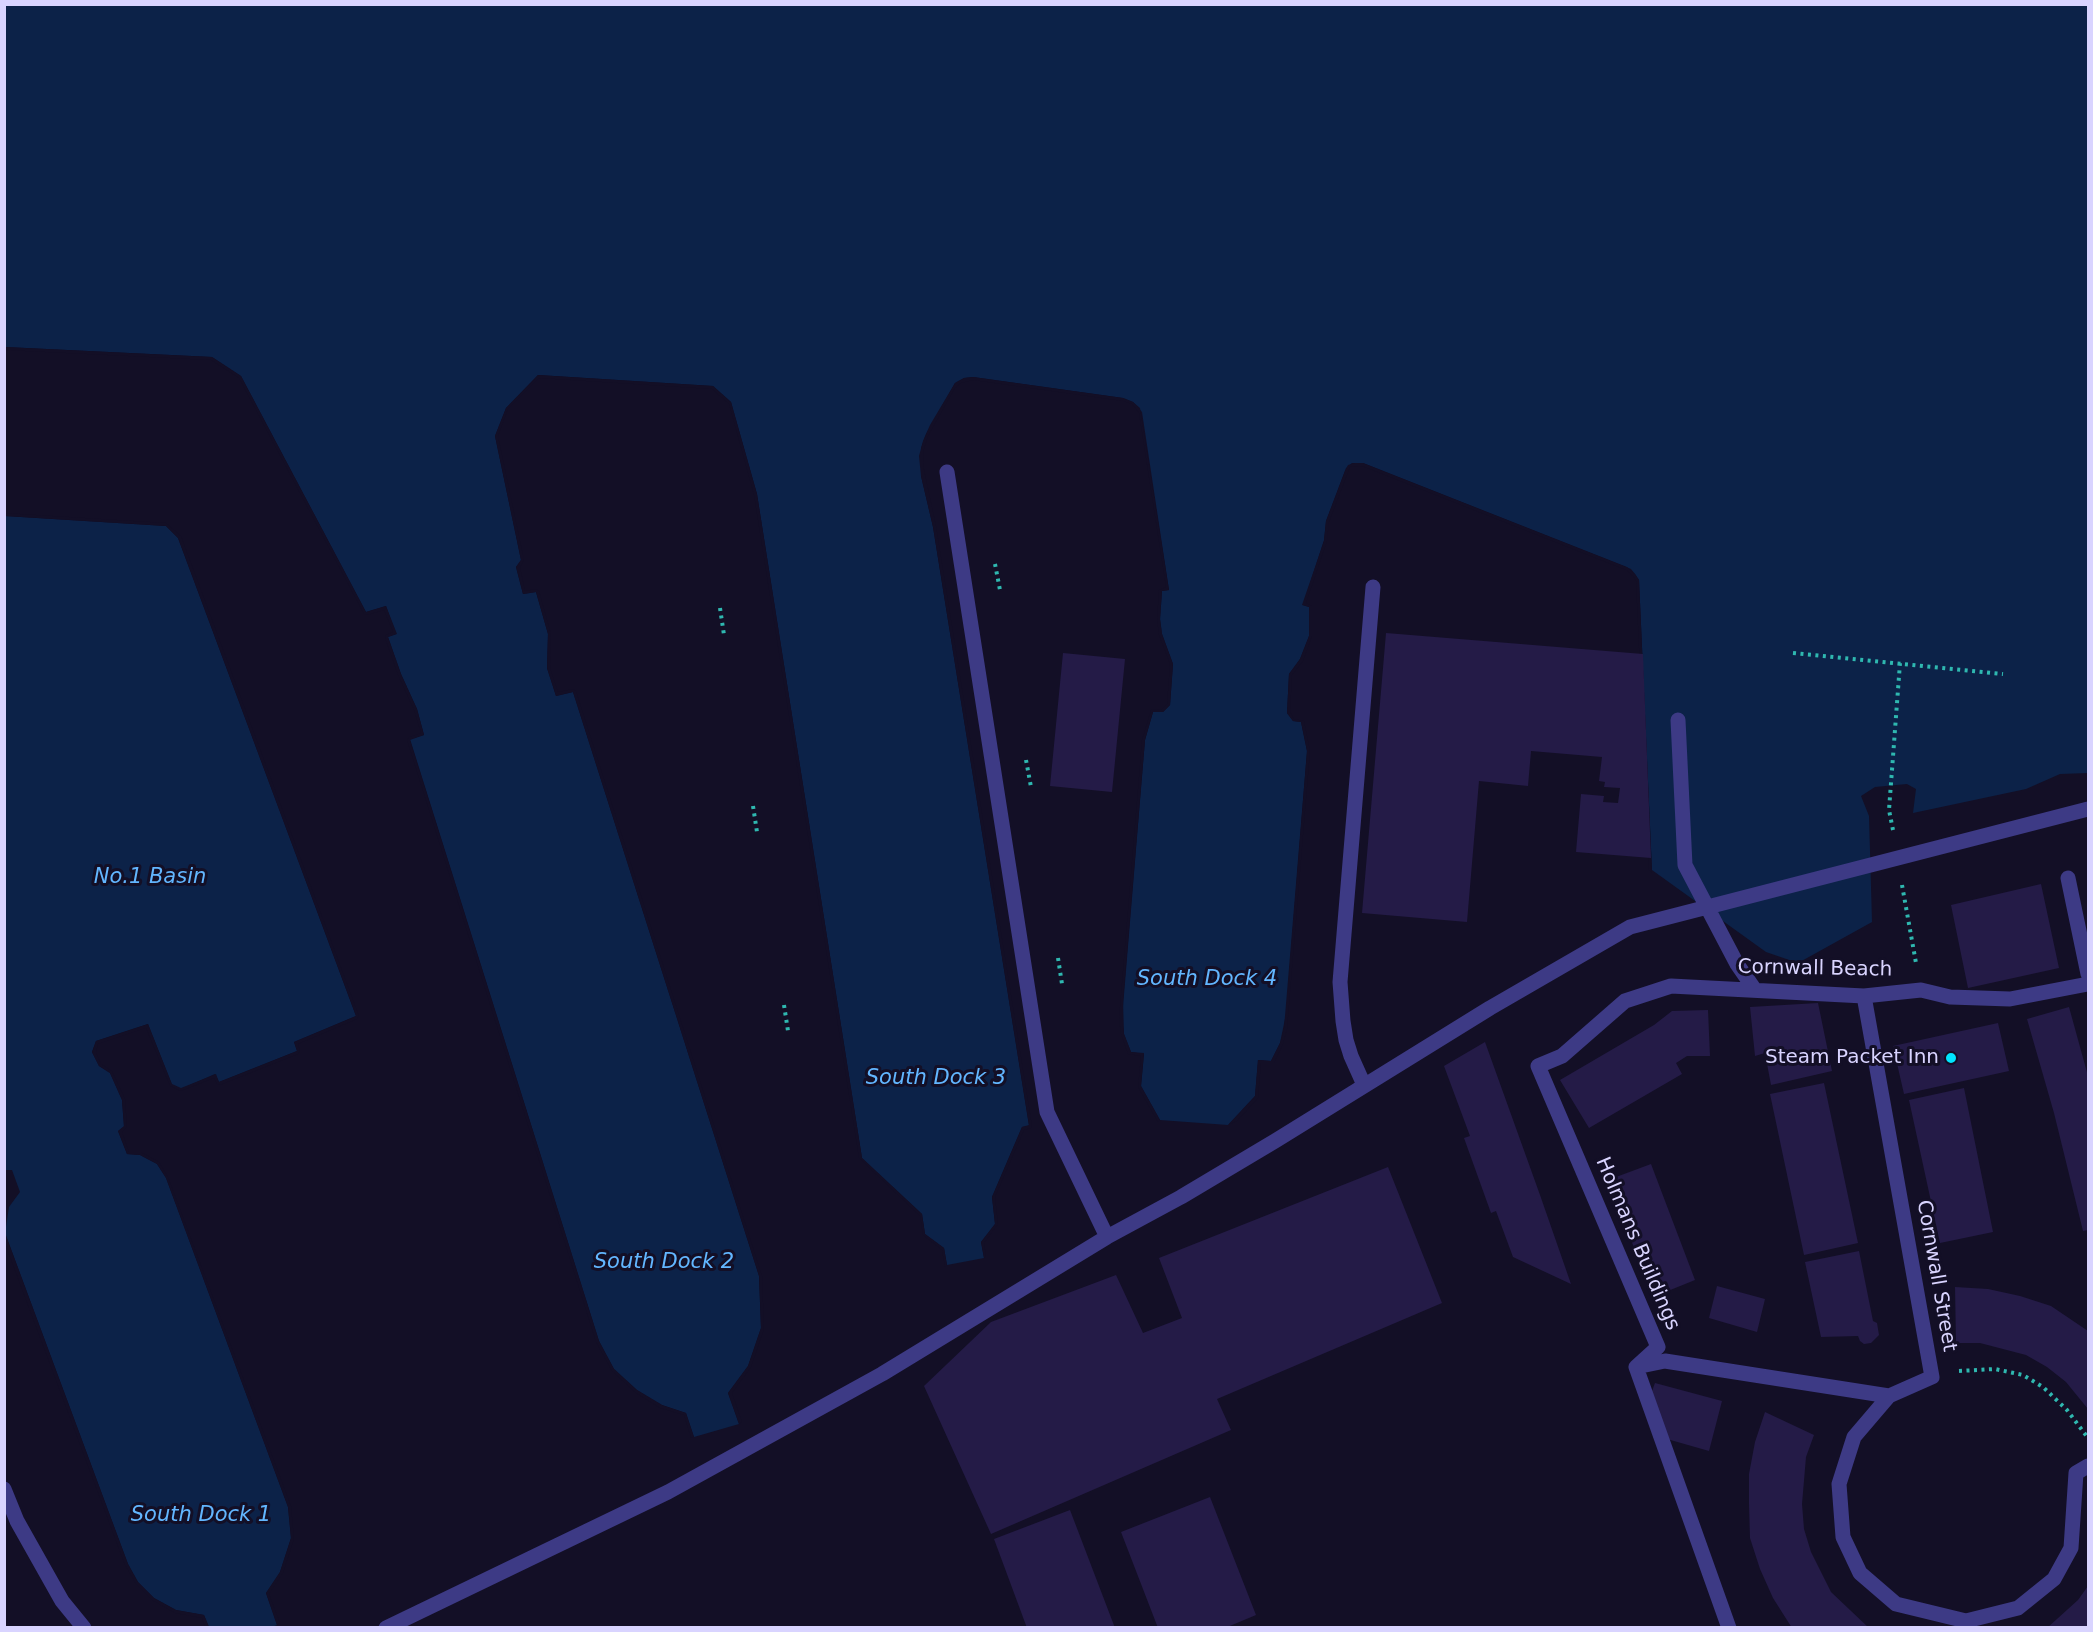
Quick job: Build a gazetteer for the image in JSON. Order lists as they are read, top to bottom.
{
  "streets": {
    "lane": ["Cornwall Beach", "Holmans Buildings", "Cornwall Street"]
  },
  "crossings": [
    ["Cornwall Beach", "Holmans Buildings"],
    ["Cornwall Beach", "Cornwall Street"]
  ],
  "water": [
    "No.1 Basin",
    "South Dock 4",
    "South Dock 3",
    "South Dock 2",
    "South Dock 1"
  ],
  "places": ["Steam Packet Inn"]
}
